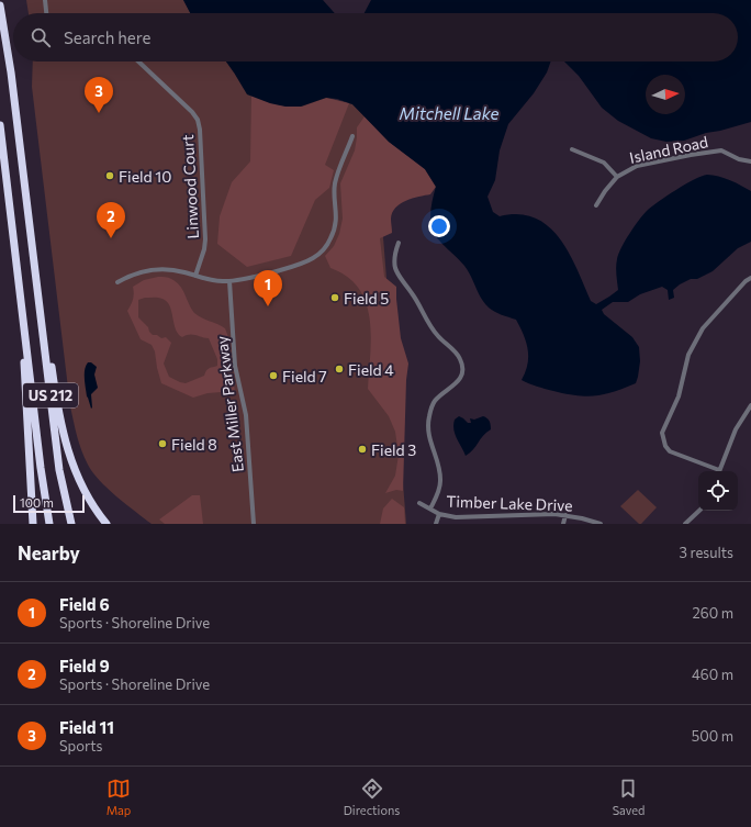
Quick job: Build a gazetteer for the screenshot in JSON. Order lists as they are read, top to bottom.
{
  "streets": {
    "highway": ["US 212"],
    "street": [
      "Island Road",
      "Linwood Court",
      "East Miller Parkway",
      "Timber Lake Drive"
    ]
  },
  "water": ["Mitchell Lake"],
  "places": [
    "Field 10",
    "Field 5",
    "Field 4",
    "Field 7",
    "Field 8",
    "Field 3"
  ],
  "scale_bar": "100 m",
  "north": "right",
  "page": {
    "search": "Search here",
    "pins": ["3", "2", "1"],
    "scale": "100 m",
    "heading": ["Nearby", "3 results"],
    "list": [
      {
        "mark": "1",
        "name": "Field 6",
        "note": "Sports · Shoreline Drive",
        "value": "260 m"
      },
      {
        "mark": "2",
        "name": "Field 9",
        "note": "Sports · Shoreline Drive",
        "value": "460 m"
      },
      {
        "mark": "3",
        "name": "Field 11",
        "note": "Sports",
        "value": "500 m"
      }
    ],
    "nav": ["Map", "Directions", "Saved"]
  }
}
